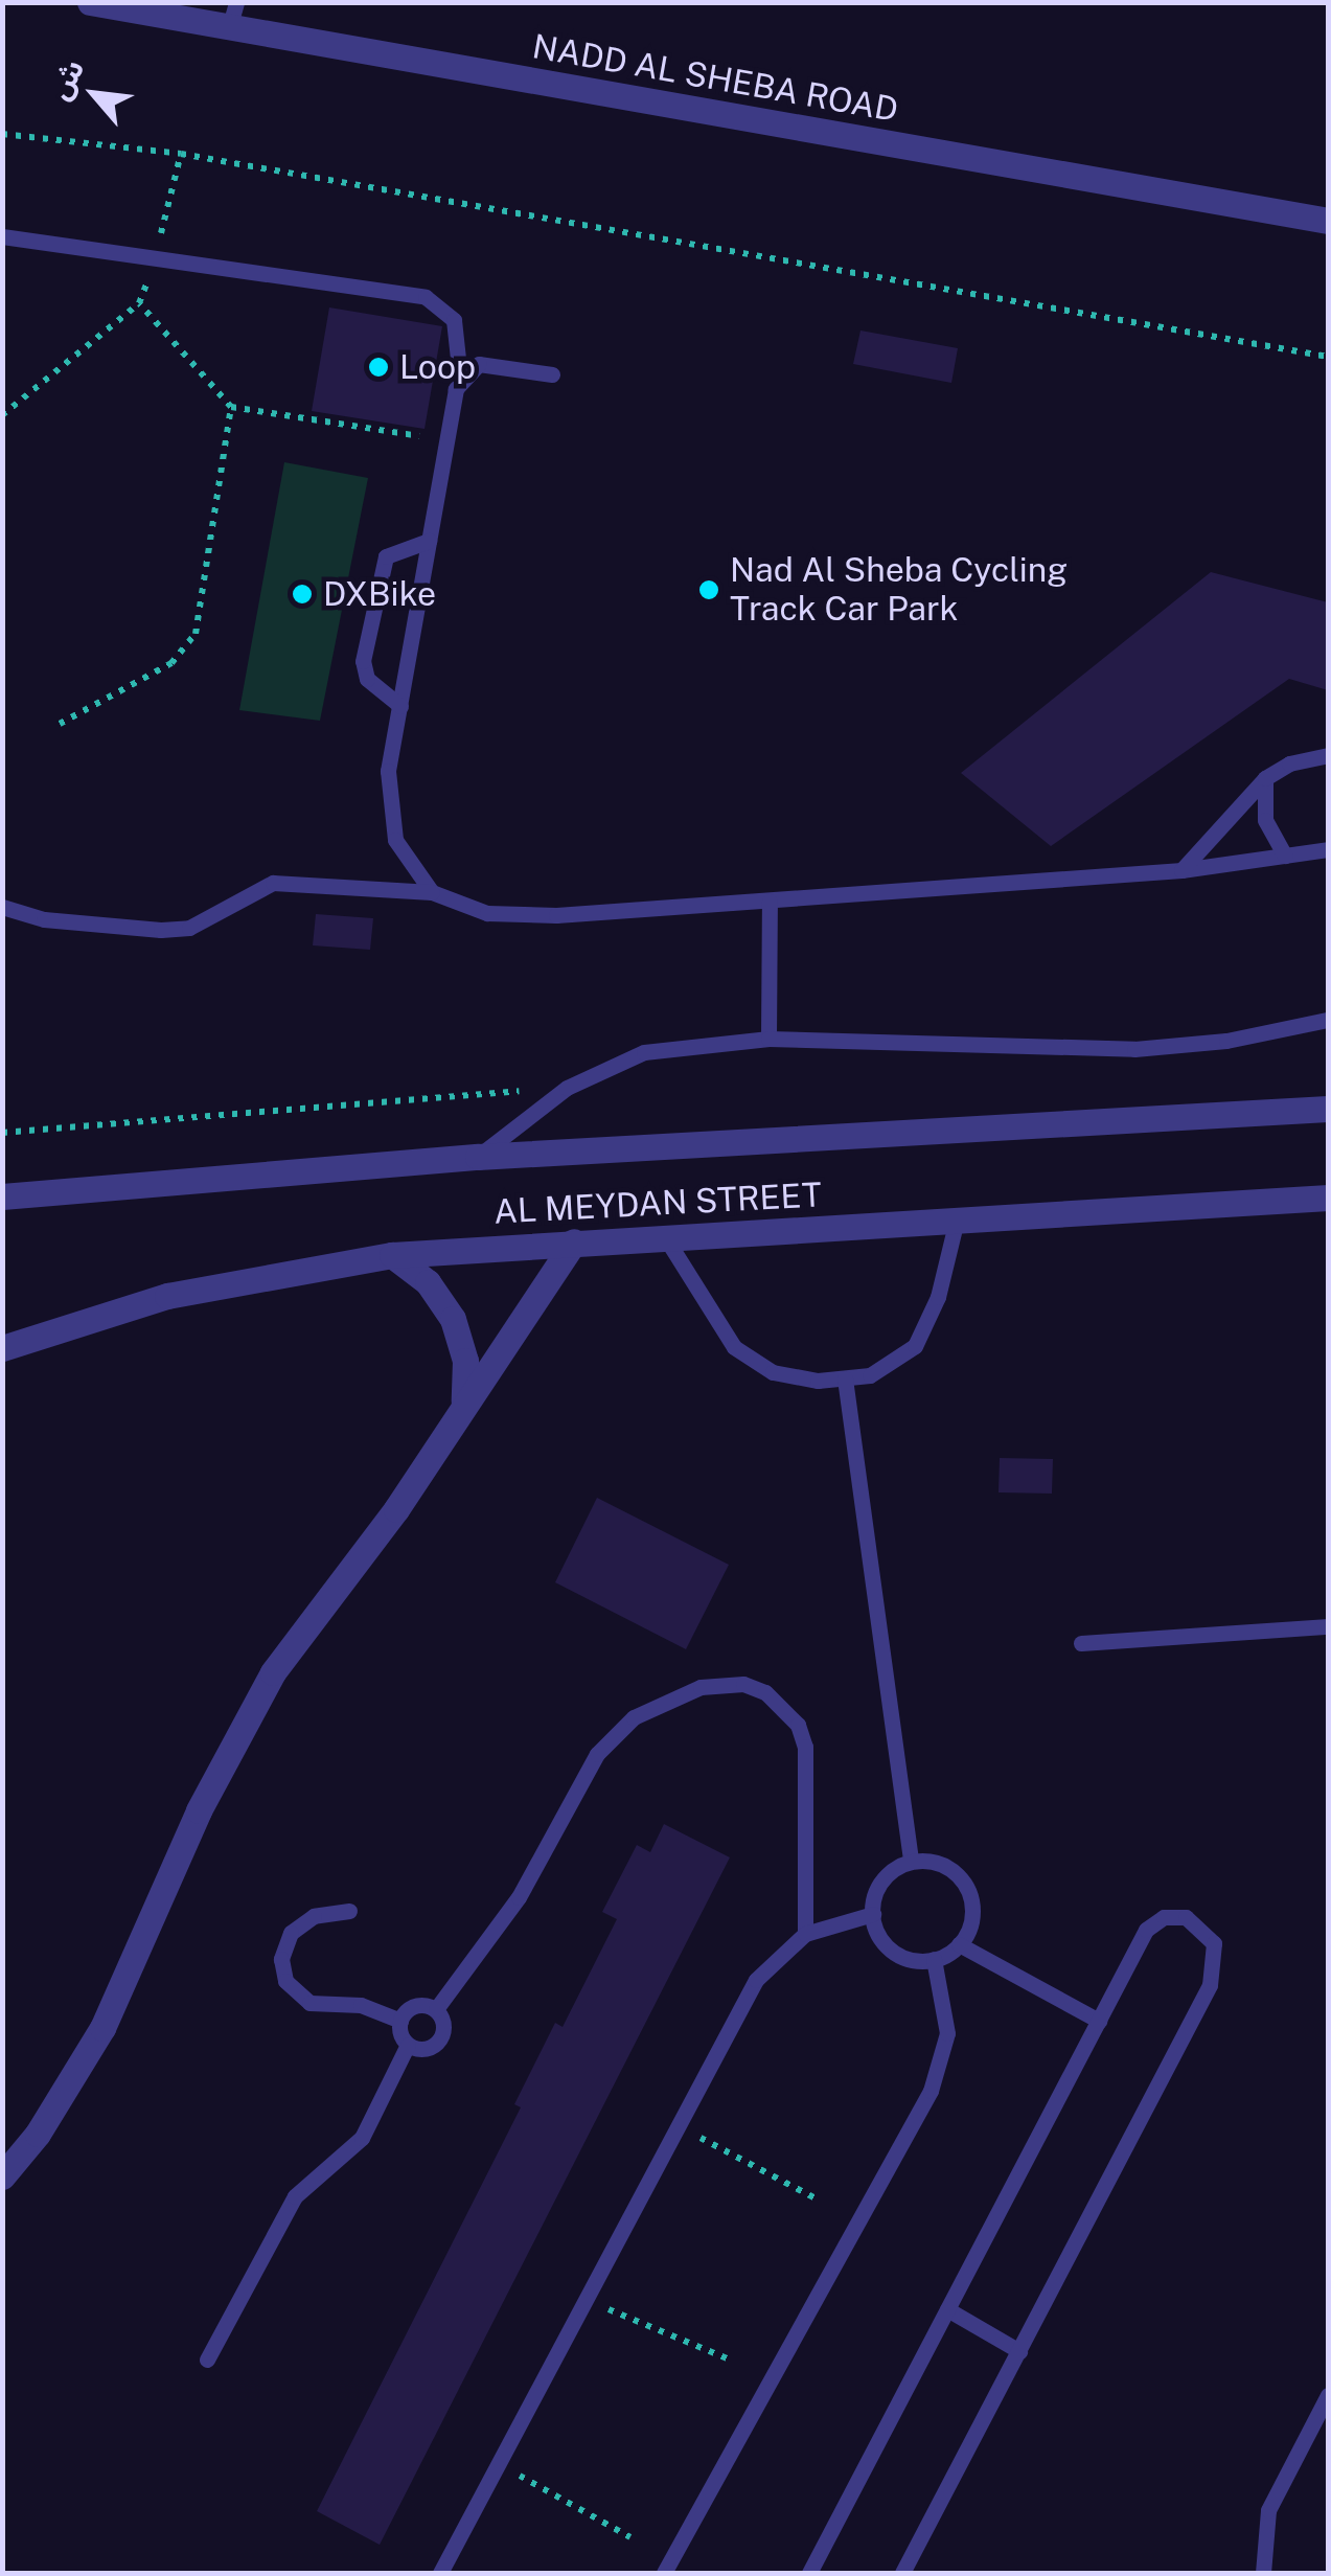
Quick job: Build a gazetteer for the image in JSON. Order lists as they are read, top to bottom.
{
  "streets": {
    "street": ["NADD AL SHEBA ROAD", "AL MEYDAN STREET"]
  },
  "places": ["Loop", "Nad Al Sheba Cycling Track Car Park", "DXBike"],
  "north": "top left"
}
